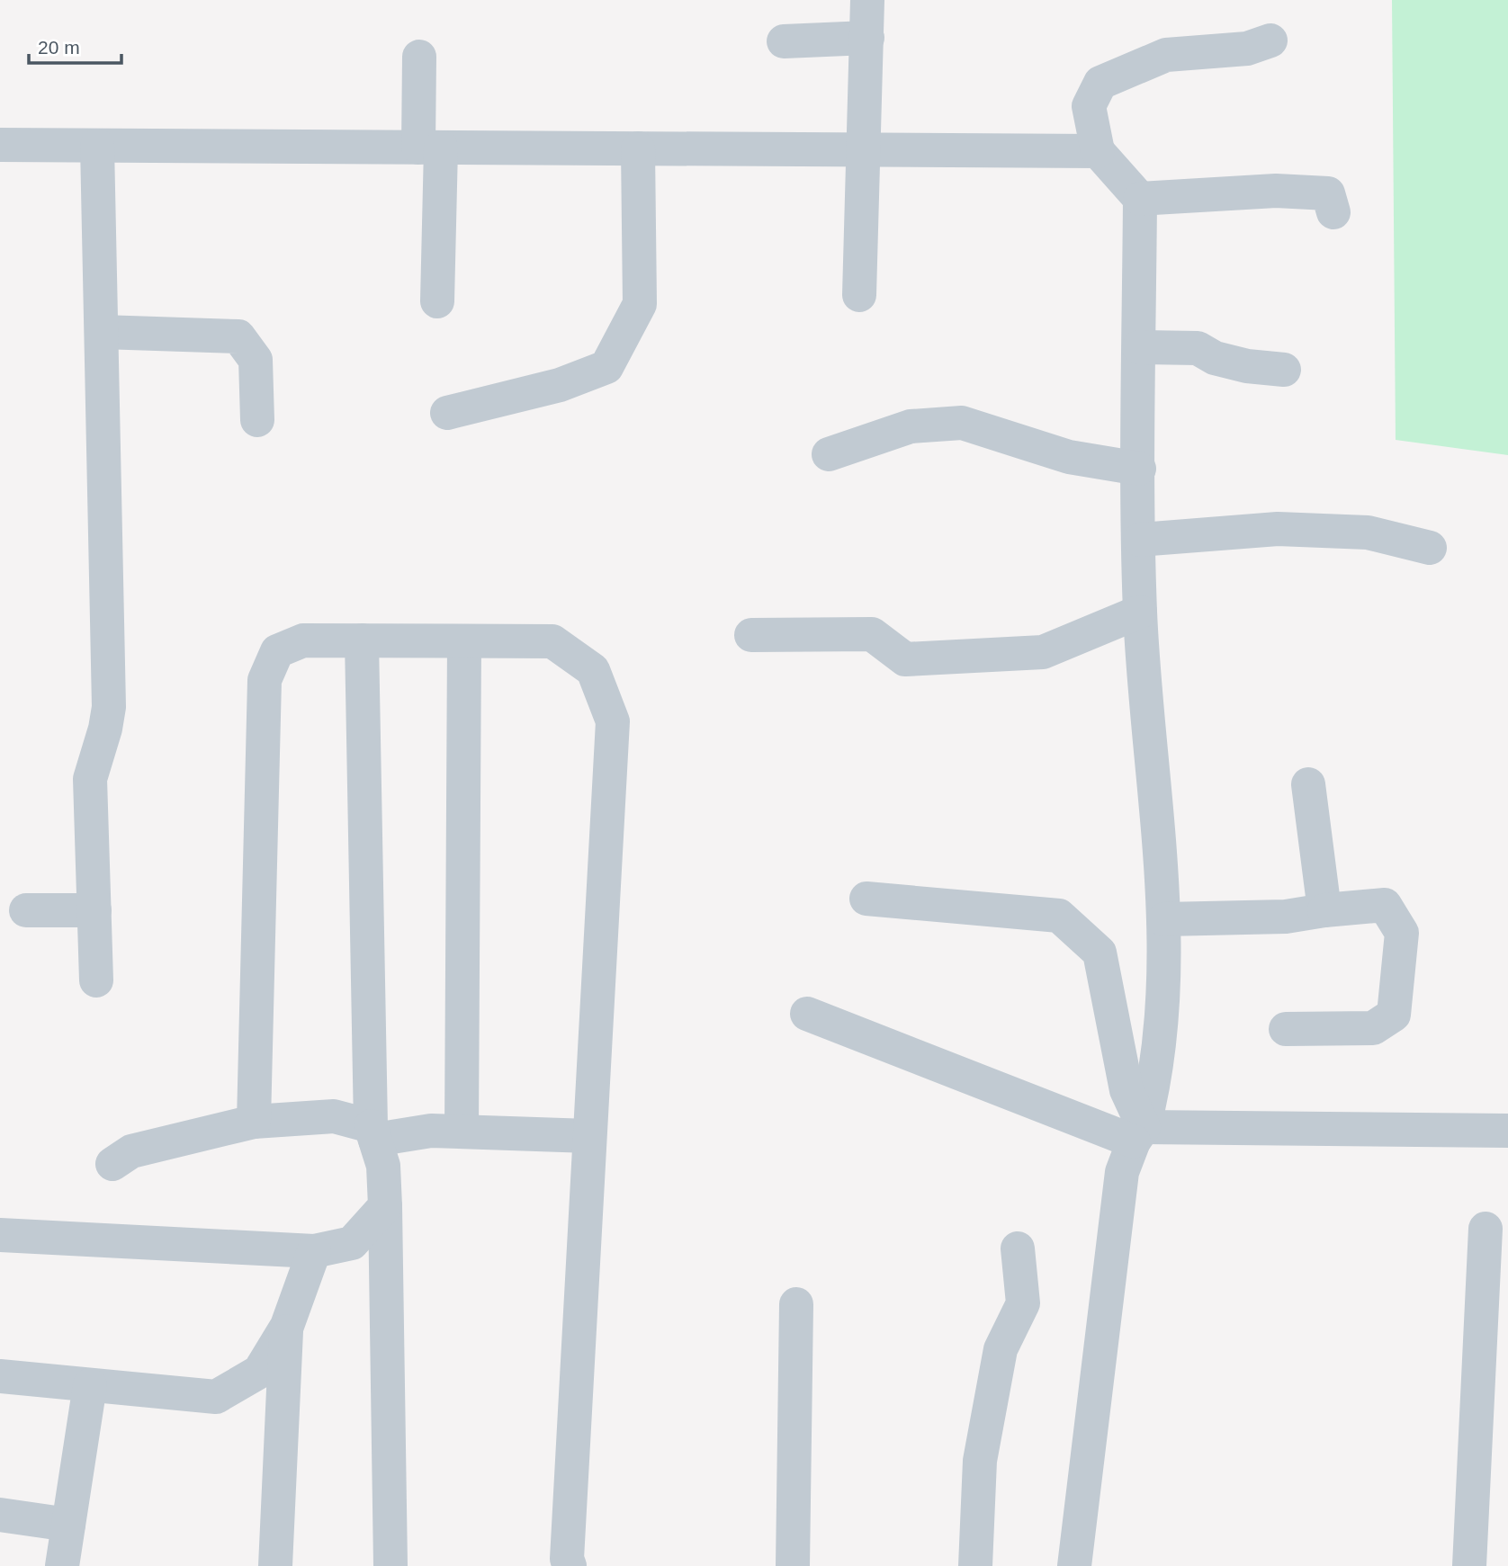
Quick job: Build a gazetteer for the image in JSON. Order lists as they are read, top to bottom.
{
  "scale_bar": "20 m"
}
